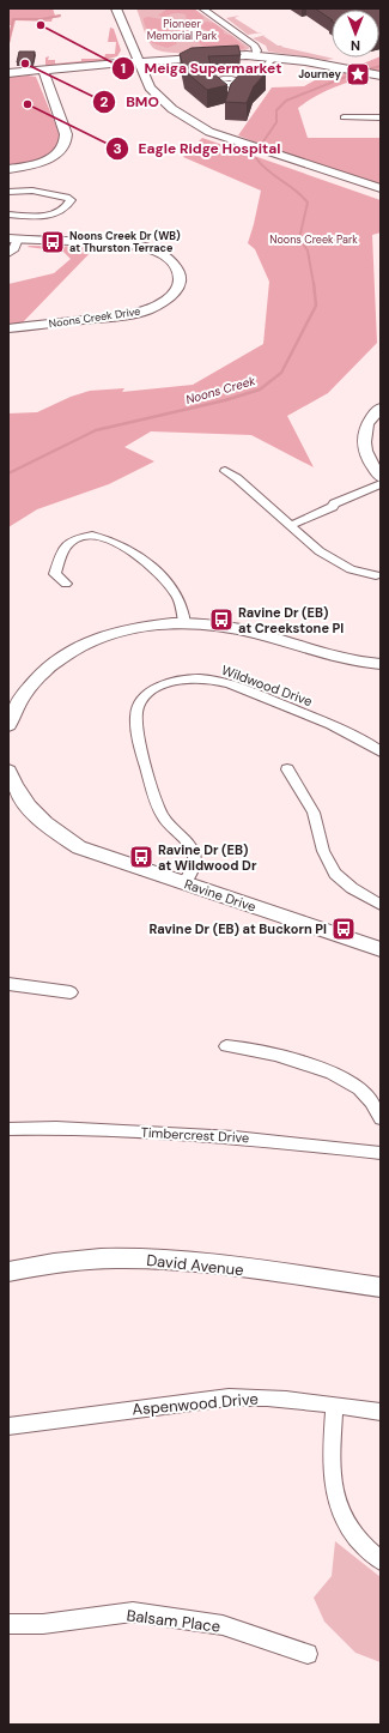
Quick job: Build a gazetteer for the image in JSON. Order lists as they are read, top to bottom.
{
  "streets": {
    "street": [
      "Noons Creek Drive",
      "Wildwood Drive",
      "Ravine Drive",
      "Timbercrest Drive",
      "David Avenue",
      "Aspenwood Drive",
      "Balsam Place"
    ]
  },
  "crossings": [
    ["Wildwood Drive", "Ravine Drive"]
  ],
  "water": ["Noons Creek"],
  "parks": ["Pioneer Memorial Park", "Noons Creek Park"],
  "places": {
    "other": ["Meiga Supermarket", "BMO", "Eagle Ridge Hospital"],
    "place": ["Journey"],
    "bus stop": [
      "Noons Creek Dr (WB) at Thurston Terrace",
      "Ravine Dr (EB) at Creekstone Pl",
      "Ravine Dr (EB) at Wildwood Dr",
      "Ravine Dr (EB) at Buckorn Pl"
    ]
  },
  "north": "bottom"
}
